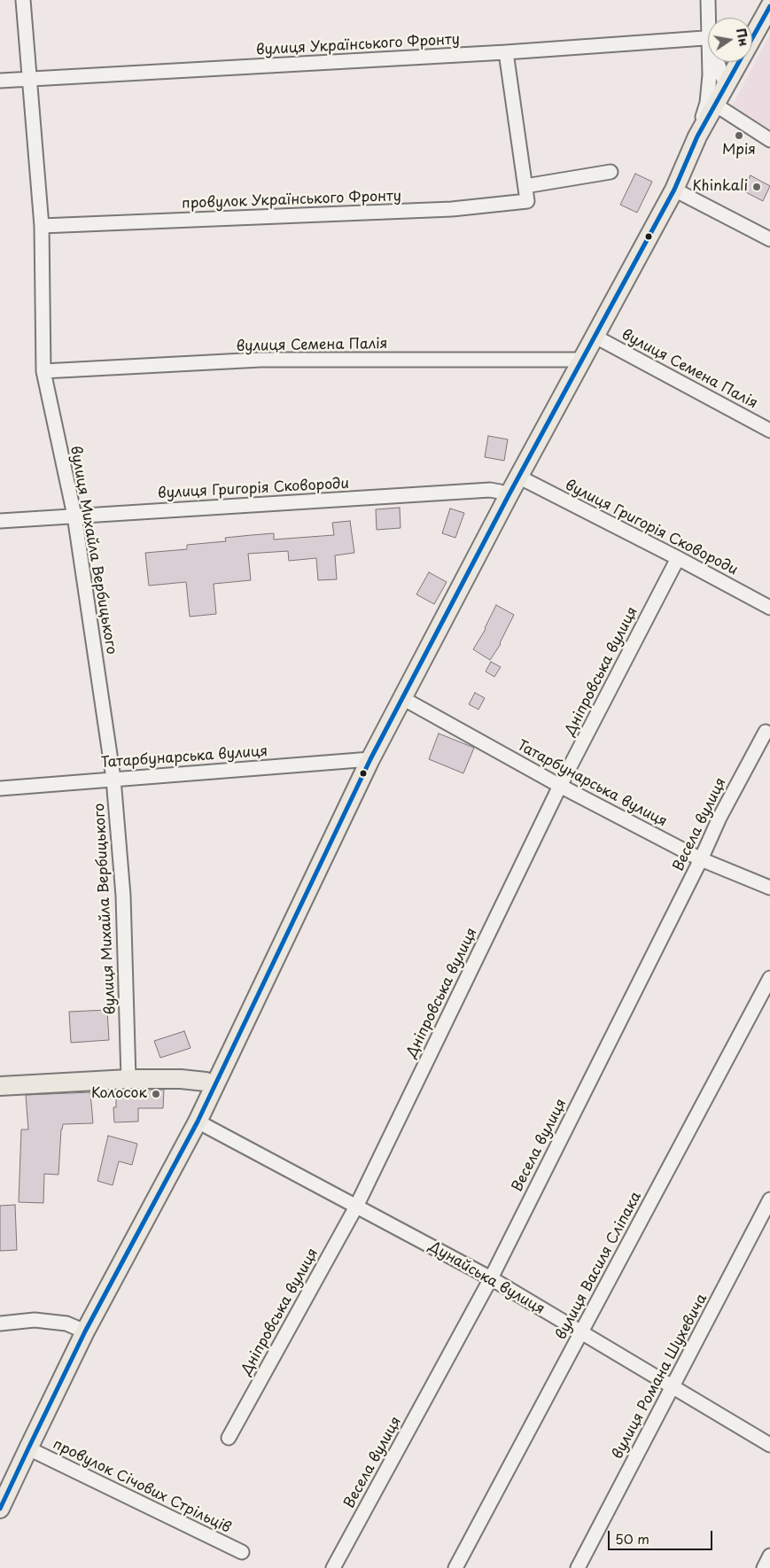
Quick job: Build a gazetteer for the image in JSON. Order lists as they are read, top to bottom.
{
  "streets": {
    "street": [
      "вулиця Українського Фронту",
      "провулок Українського Фронту",
      "вулиця Семена Палія",
      "вулиця Григорія Сковороди",
      "вулиця Михайла Вербицького",
      "Дніпровська вулиця",
      "Татарбунарська вулиця",
      "Весела вулиця",
      "вулиця Василя Сліпака",
      "Дунайська вулиця",
      "вулиця Романа Шухевича",
      "провулок Січових Стрільців"
    ]
  },
  "crossings": [
    ["вулиця Українського Фронту", "провулок Українського Фронту"],
    ["вулиця Українського Фронту", "вулиця Михайла Вербицького"],
    ["провулок Українського Фронту", "вулиця Михайла Вербицького"],
    ["вулиця Семена Палія", "вулиця Михайла Вербицького"],
    ["вулиця Григорія Сковороди", "вулиця Михайла Вербицького"],
    ["вулиця Григорія Сковороди", "Дніпровська вулиця"],
    ["вулиця Михайла Вербицького", "Татарбунарська вулиця"],
    ["Дніпровська вулиця", "Татарбунарська вулиця"],
    ["Дніпровська вулиця", "Дунайська вулиця"],
    ["Татарбунарська вулиця", "Весела вулиця"],
    ["Весела вулиця", "Дунайська вулиця"],
    ["вулиця Василя Сліпака", "Дунайська вулиця"],
    ["Дунайська вулиця", "вулиця Романа Шухевича"]
  ],
  "places": ["Мрія", "Khinkali", "Колосок"],
  "scale_bar": "50 m",
  "north": "right"
}
